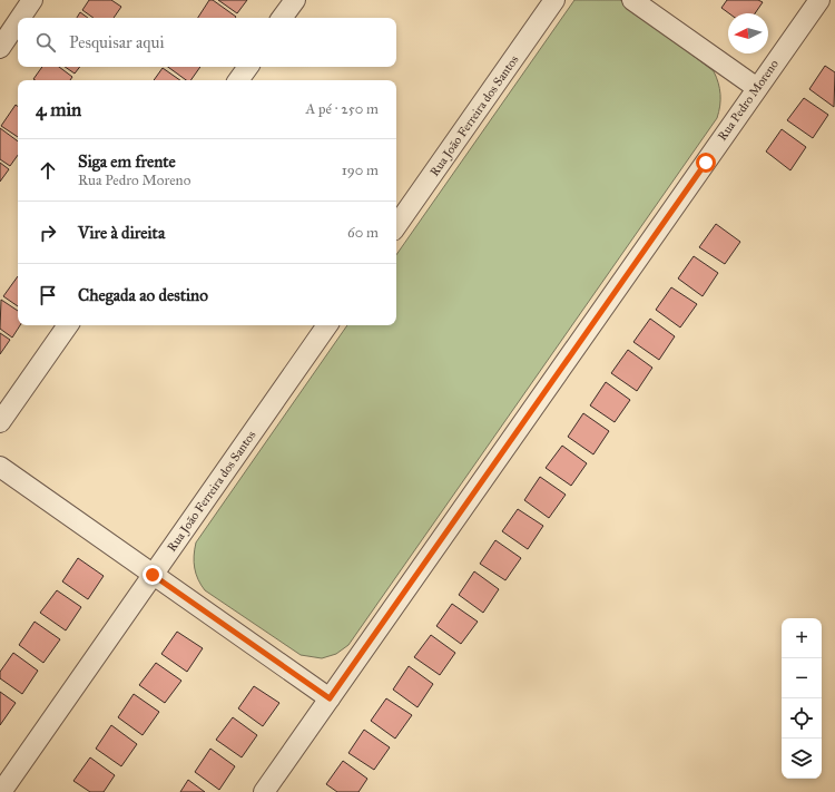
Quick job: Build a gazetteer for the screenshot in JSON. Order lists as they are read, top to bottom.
{
  "streets": {
    "street": ["Rua Pedro Moreno", "Rua João Ferreira dos Santos"]
  },
  "north": "left",
  "page": {
    "search": "Pesquisar aqui",
    "heading": ["4 min", "A pé · 250 m"],
    "list": [
      ["Siga em frente", "Rua Pedro Moreno", "190 m"],
      ["Vire à direita", "60 m"],
      "Chegada ao destino"
    ],
    "map_buttons": ["+", "−"]
  }
}
